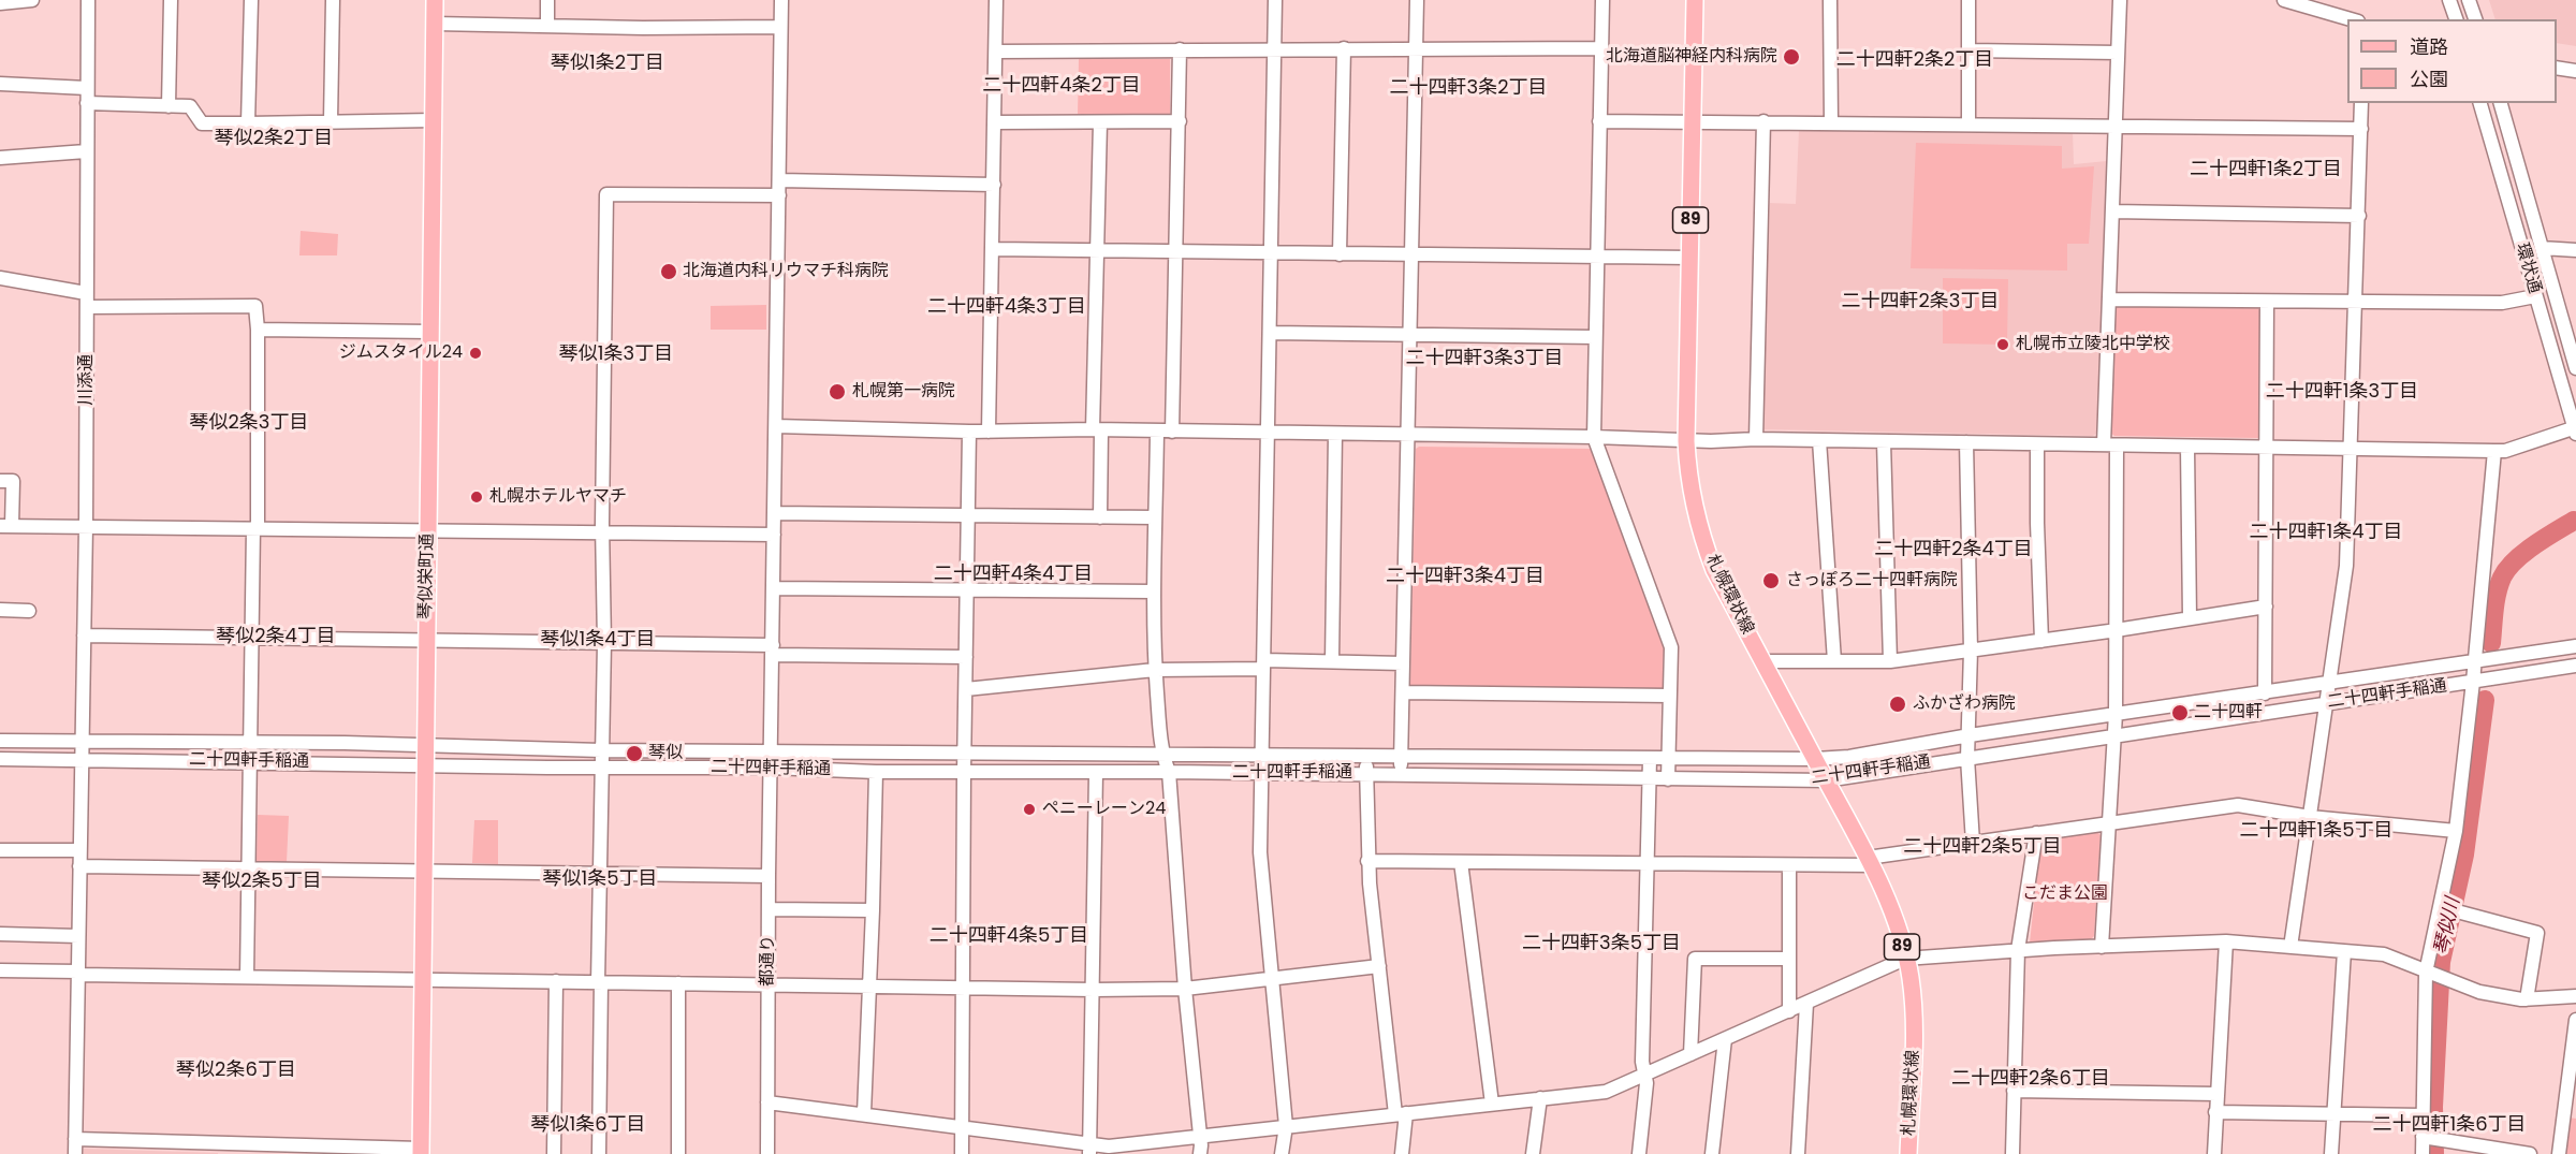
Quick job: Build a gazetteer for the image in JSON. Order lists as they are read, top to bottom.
{
  "streets": {
    "main road": ["89", "琴似栄町通", "札幌環状線"],
    "street": [
      "環状通",
      "川添通",
      "二十四軒手稲通",
      "都通り"
    ]
  },
  "crossings": [
    ["川添通", "二十四軒手稲通"],
    ["琴似栄町通", "二十四軒手稲通"],
    ["札幌環状線", "二十四軒手稲通"],
    ["二十四軒手稲通", "都通り"]
  ],
  "districts": [
    "二十四軒2条2丁目",
    "琴似1条2丁目",
    "二十四軒4条2丁目",
    "二十四軒3条2丁目",
    "琴似2条2丁目",
    "二十四軒1条2丁目",
    "二十四軒2条3丁目",
    "二十四軒4条3丁目",
    "琴似1条3丁目",
    "二十四軒3条3丁目",
    "二十四軒1条3丁目",
    "琴似2条3丁目",
    "二十四軒1条4丁目",
    "二十四軒2条4丁目",
    "二十四軒4条4丁目",
    "二十四軒3条4丁目",
    "琴似2条4丁目",
    "琴似1条4丁目",
    "二十四軒1条5丁目",
    "二十四軒2条5丁目",
    "琴似1条5丁目",
    "琴似2条5丁目",
    "二十四軒4条5丁目",
    "二十四軒3条5丁目",
    "琴似2条6丁目",
    "二十四軒2条6丁目",
    "琴似1条6丁目",
    "二十四軒1条6丁目"
  ],
  "water": ["琴似川"],
  "parks": ["こだま公園"],
  "places": [
    "北海道脳神経内科病院",
    "北海道内科リウマチ科病院",
    "札幌市立陵北中学校",
    "ジムスタイル24",
    "札幌第一病院",
    "札幌ホテルヤマチ",
    "さっぽろ二十四軒病院",
    "ふかざわ病院",
    "二十四軒",
    "琴似",
    "ペニーレーン24"
  ],
  "legend": ["道路", "公園"]
}
